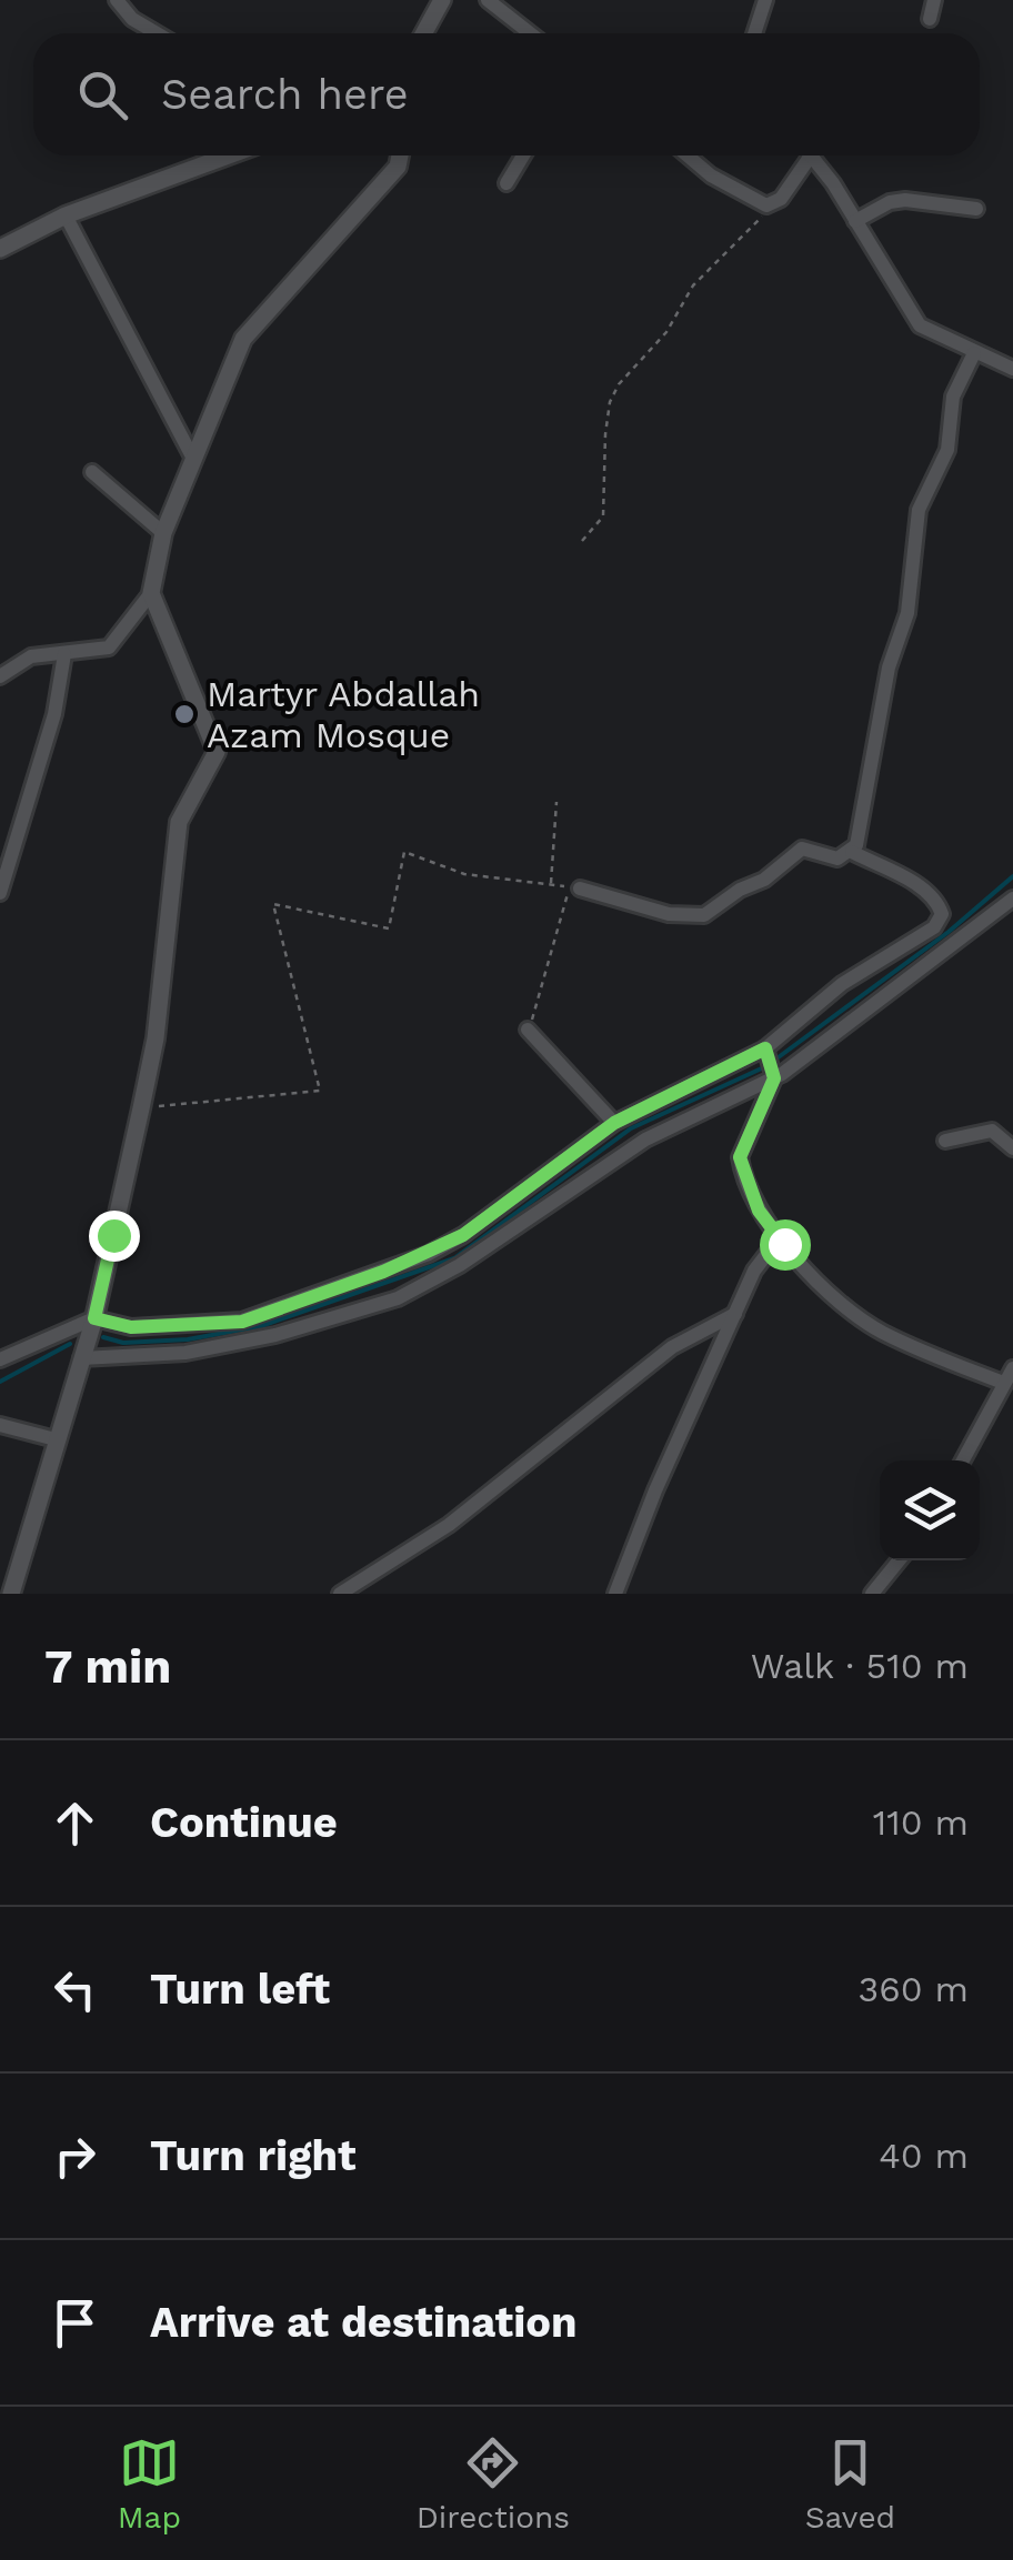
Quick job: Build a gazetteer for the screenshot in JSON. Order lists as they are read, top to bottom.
{
  "places": ["Martyr Abdallah Azam Mosque"],
  "page": {
    "search": "Search here",
    "heading": ["7 min", "Walk · 510 m"],
    "list": [
      ["Continue", "110 m"],
      ["Turn left", "360 m"],
      ["Turn right", "40 m"],
      "Arrive at destination"
    ],
    "nav": ["Map", "Directions", "Saved"]
  }
}
